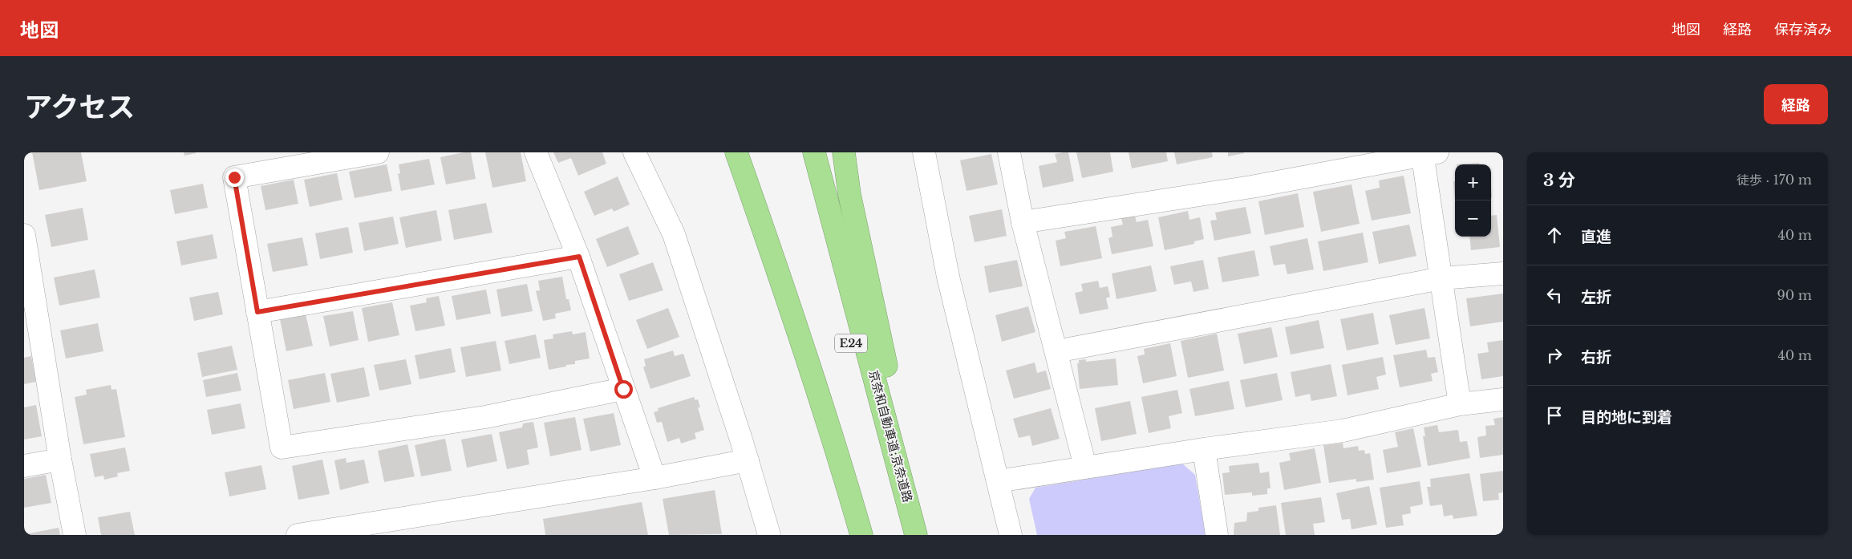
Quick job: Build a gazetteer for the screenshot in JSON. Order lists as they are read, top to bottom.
{
  "streets": {
    "highway": ["E24", "京奈和自動車道;京奈道路"]
  },
  "page": {
    "header": "地図",
    "nav": ["地図", "経路", "保存済み"],
    "title": "アクセス",
    "buttons": "経路",
    "heading": ["3 分", "徒歩 · 170 m"],
    "map_buttons": ["+", "−"],
    "list": [
      ["直進", "40 m"],
      ["左折", "90 m"],
      ["右折", "40 m"],
      "目的地に到着"
    ]
  }
}
